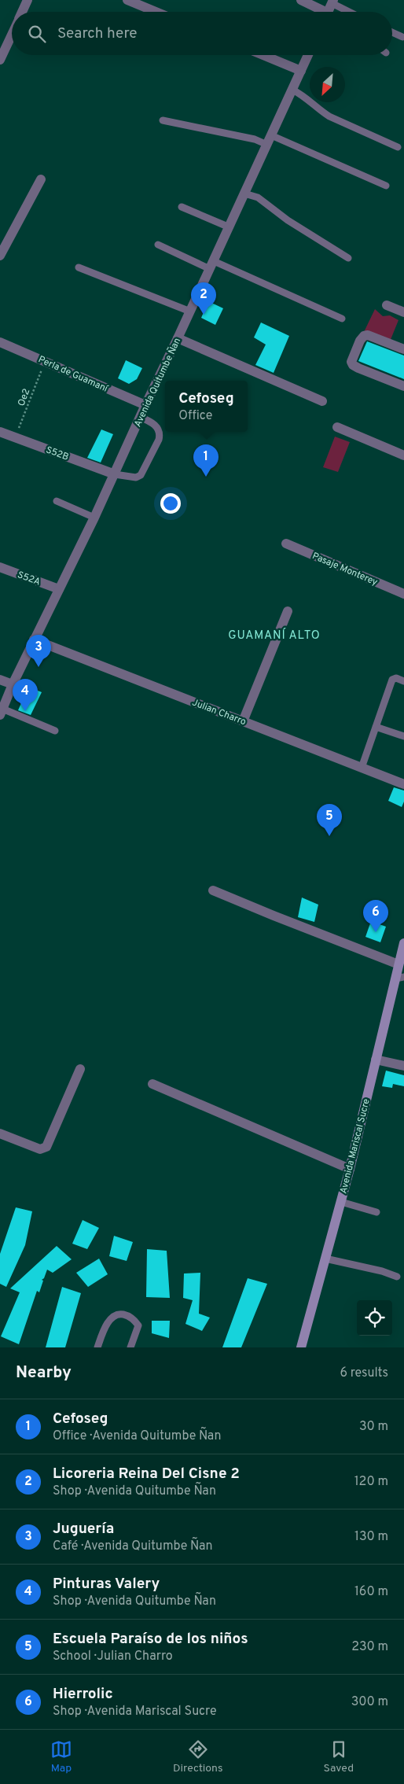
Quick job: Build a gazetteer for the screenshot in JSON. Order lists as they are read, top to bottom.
{
  "streets": {
    "main road": ["Avenida Mariscal Sucre"],
    "street": [
      "Perla de Guamaní",
      "Avenida Quitumbe Ñan",
      "S52B",
      "Pasaje Monterey",
      "S52A",
      "Julian Charro"
    ],
    "path": ["Oe2"]
  },
  "crossings": [
    ["Perla de Guamaní", "Avenida Quitumbe Ñan"],
    ["Perla de Guamaní", "Oe2"],
    ["Avenida Quitumbe Ñan", "S52B"],
    ["Avenida Quitumbe Ñan", "S52A"],
    ["Avenida Quitumbe Ñan", "Julian Charro"],
    ["Oe2", "S52B"]
  ],
  "districts": ["GUAMANÍ ALTO"],
  "north": "bottom left",
  "page": {
    "search": "Search here",
    "pins": [
      "2",
      "1",
      "3",
      "4",
      "5",
      "6"
    ],
    "popup": ["Cefoseg", "Office"],
    "heading": ["Nearby", "6 results"],
    "list": [
      {
        "mark": "1",
        "name": "Cefoseg",
        "note": "Office · Avenida Quitumbe Ñan",
        "value": "30 m"
      },
      {
        "mark": "2",
        "name": "Licoreria Reina Del Cisne 2",
        "note": "Shop · Avenida Quitumbe Ñan",
        "value": "120 m"
      },
      {
        "mark": "3",
        "name": "Juguería",
        "note": "Café · Avenida Quitumbe Ñan",
        "value": "130 m"
      },
      {
        "mark": "4",
        "name": "Pinturas Valery",
        "note": "Shop · Avenida Quitumbe Ñan",
        "value": "160 m"
      },
      {
        "mark": "5",
        "name": "Escuela Paraíso de los niños",
        "note": "School · Julian Charro",
        "value": "230 m"
      },
      {
        "mark": "6",
        "name": "Hierrolic",
        "note": "Shop · Avenida Mariscal Sucre",
        "value": "300 m"
      }
    ],
    "nav": ["Map", "Directions", "Saved"]
  }
}
